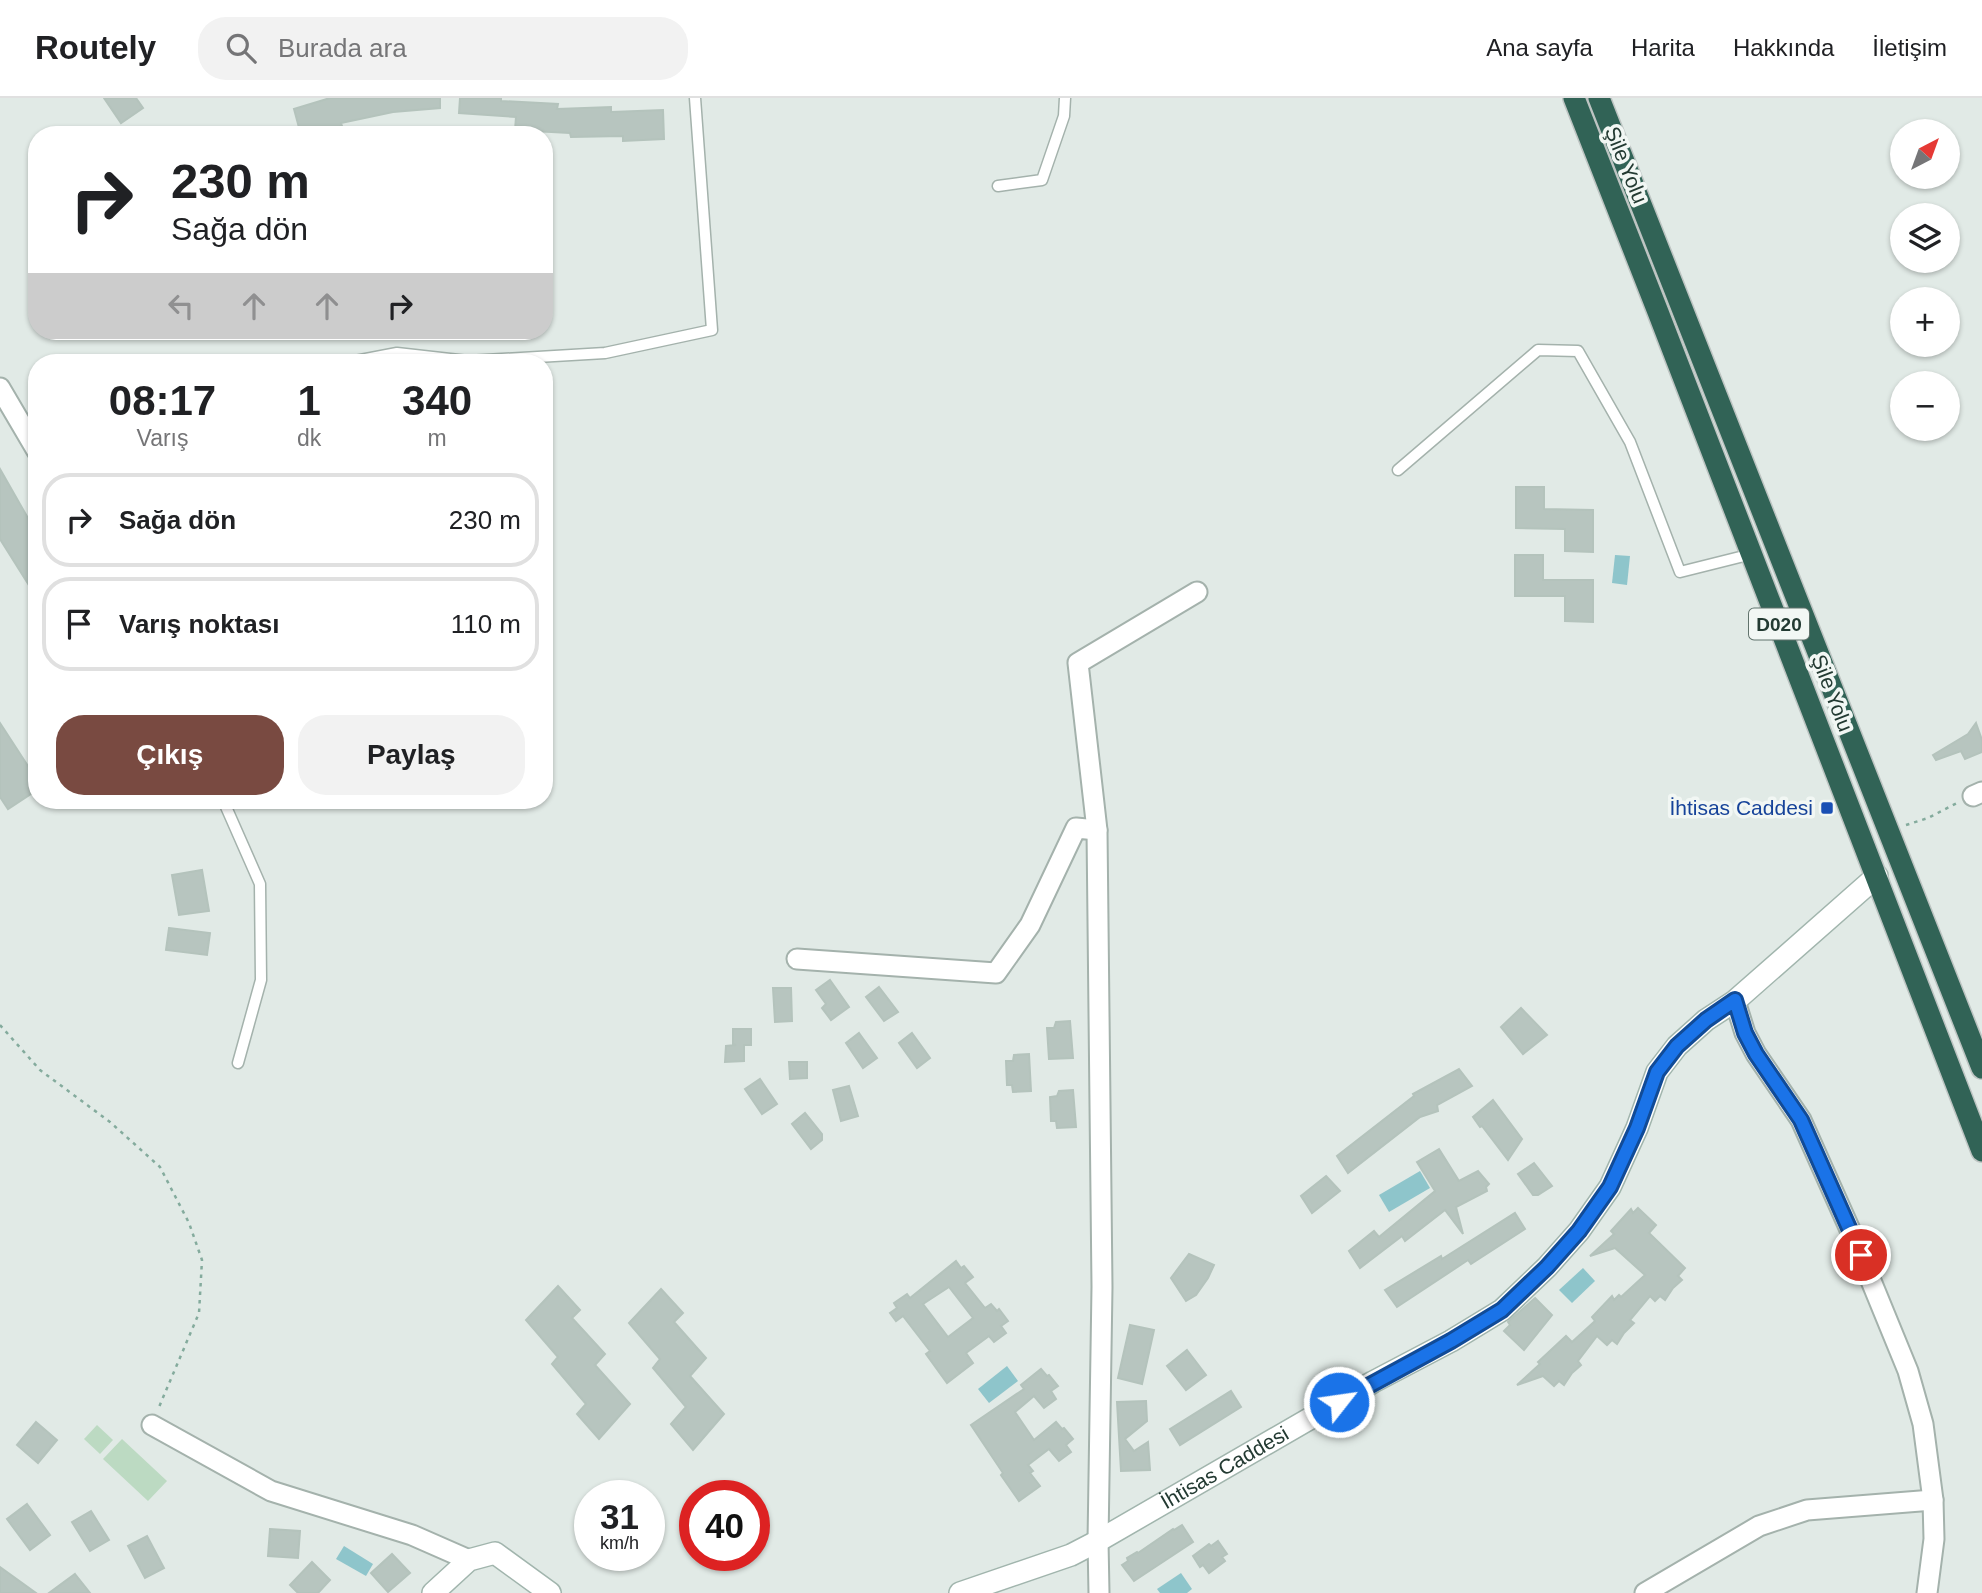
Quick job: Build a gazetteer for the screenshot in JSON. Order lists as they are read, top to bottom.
{
  "streets": {
    "highway": ["Şile Yolu", "D020"],
    "street": ["İhtisas Caddesi"]
  },
  "crossings": [
    ["Şile Yolu", "İhtisas Caddesi"]
  ],
  "places": {
    "transit": ["İhtisas Caddesi"]
  },
  "north": "top right",
  "page": {
    "header": "Routely",
    "search": "Burada ara",
    "nav": [
      "Ana sayfa",
      "Harita",
      "Hakkında",
      "İletişim"
    ],
    "map_buttons": ["+", "−"],
    "turn": ["230 m", "Sağa dön"],
    "eta": [
      "08:17",
      "Varış",
      "1",
      "dk",
      "340",
      "m"
    ],
    "list": [
      {
        "name": "Sağa dön",
        "value": "230 m"
      },
      {
        "name": "Varış noktası",
        "value": "110 m"
      }
    ],
    "buttons": ["Çıkış", "Paylaş"],
    "speed": "31 km/h",
    "limit": "40"
  }
}
